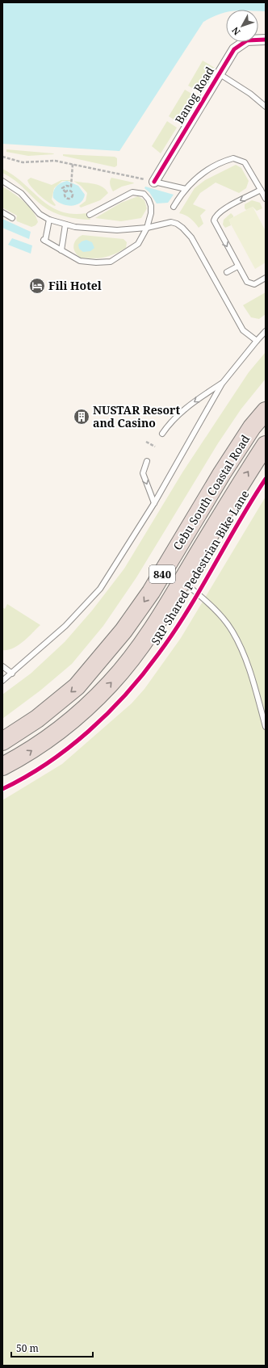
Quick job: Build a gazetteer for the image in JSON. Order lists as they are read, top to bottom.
{
  "streets": {
    "highway": ["Cebu South Coastal Road", "840"],
    "street": ["Banog Road"],
    "cycle path": ["SRP Shared Pedestrian Bike Lane"]
  },
  "places": {
    "hotel": ["Fili Hotel"],
    "building": ["NUSTAR Resort and Casino"]
  },
  "scale_bar": "50 m",
  "north": "bottom left"
}
